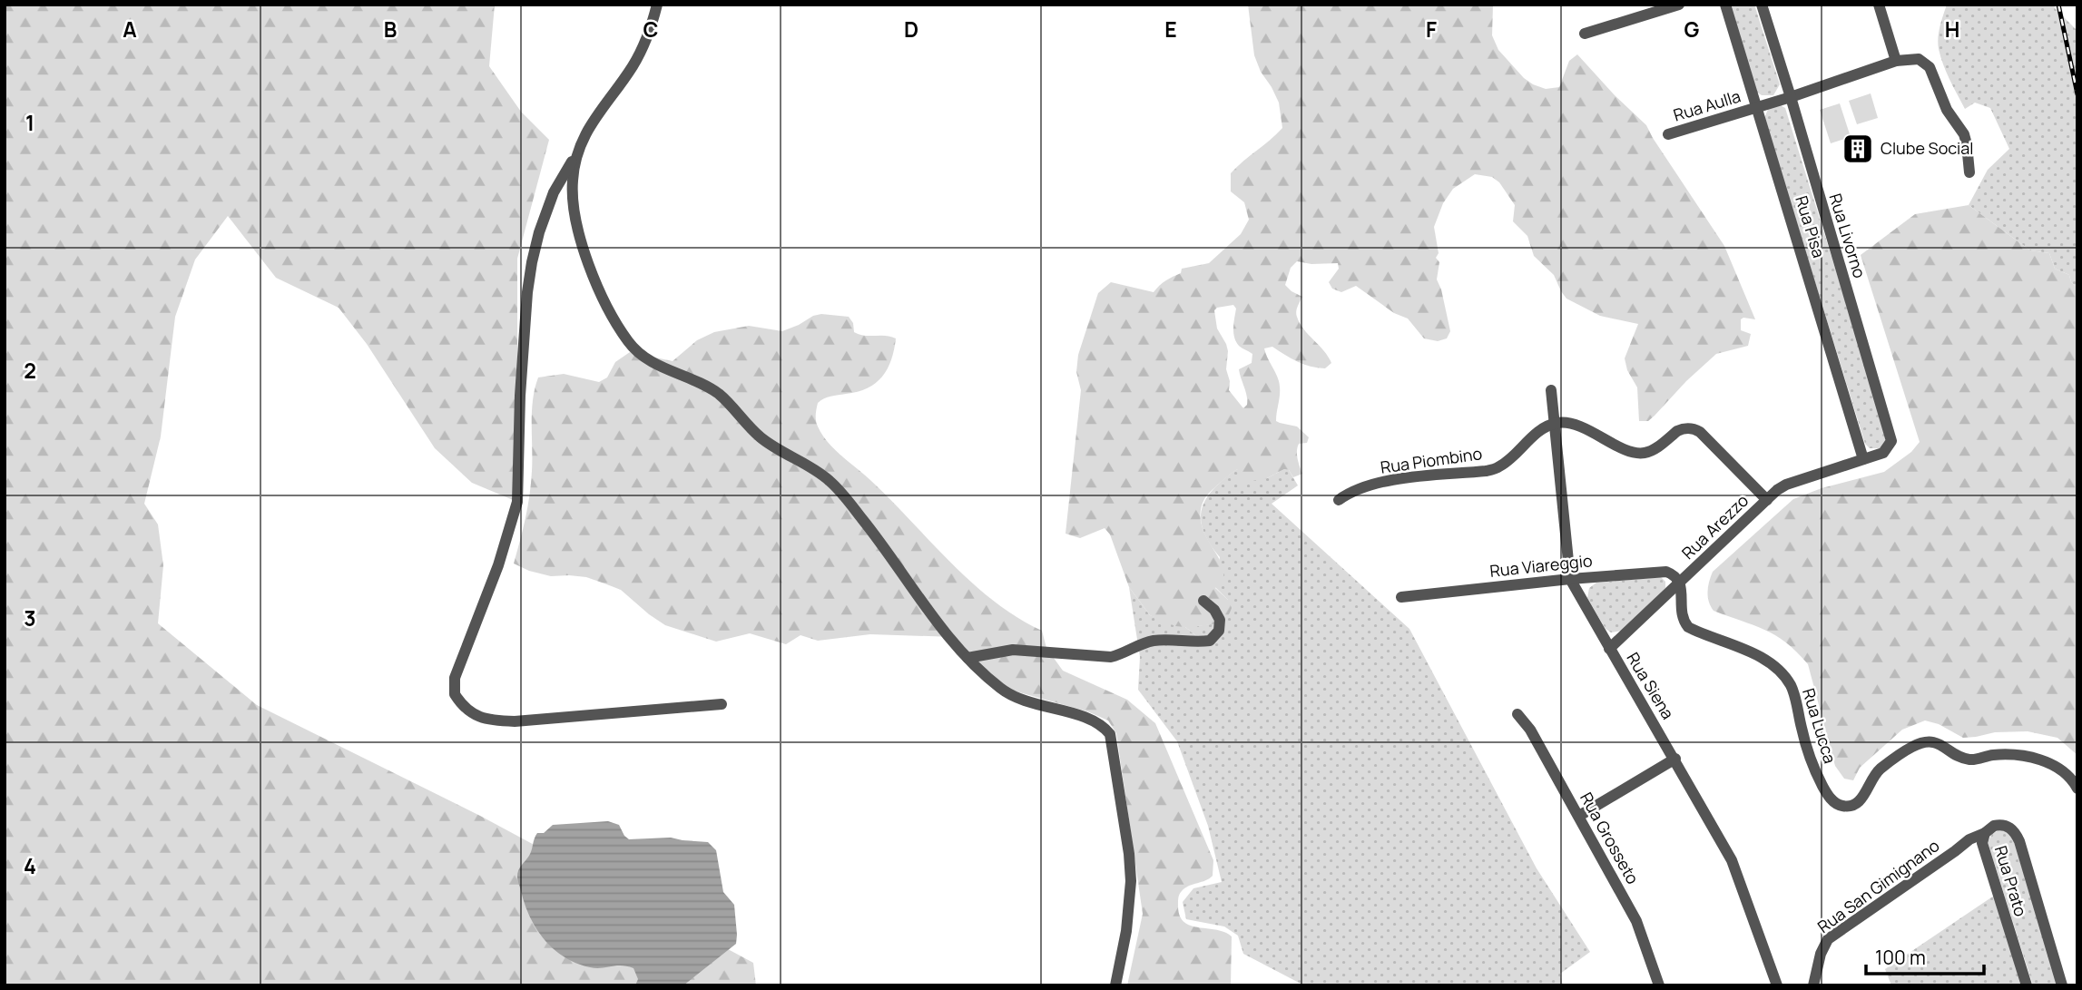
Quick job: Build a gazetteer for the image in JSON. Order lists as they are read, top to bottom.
{
  "streets": {
    "street": [
      "Rua Aulla",
      "Rua Pisa",
      "Rua Livorno",
      "Rua Piombino",
      "Rua Arezzo",
      "Rua Viareggio",
      "Rua Siena",
      "Rua Lucca",
      "Rua Grosseto",
      "Rua Prato",
      "Rua San Gimignano"
    ]
  },
  "crossings": [
    ["Rua Aulla", "Rua Pisa"],
    ["Rua Aulla", "Rua Livorno"],
    ["Rua Pisa", "Rua Livorno"],
    ["Rua Pisa", "Rua Arezzo"],
    ["Rua Livorno", "Rua Arezzo"],
    ["Rua Piombino", "Rua Siena"],
    ["Rua Arezzo", "Rua Viareggio"],
    ["Rua Arezzo", "Rua Siena"],
    ["Rua Arezzo", "Rua Lucca"],
    ["Rua Viareggio", "Rua Siena"],
    ["Rua Viareggio", "Rua Lucca"],
    ["Rua Prato", "Rua San Gimignano"]
  ],
  "places": {
    "building": ["Clube Social"]
  },
  "scale_bar": "100 m",
  "grid": {
    "columns": [
      "A",
      "B",
      "C",
      "D",
      "E",
      "F",
      "G",
      "H"
    ],
    "rows": [
      "1",
      "2",
      "3",
      "4"
    ]
  }
}
